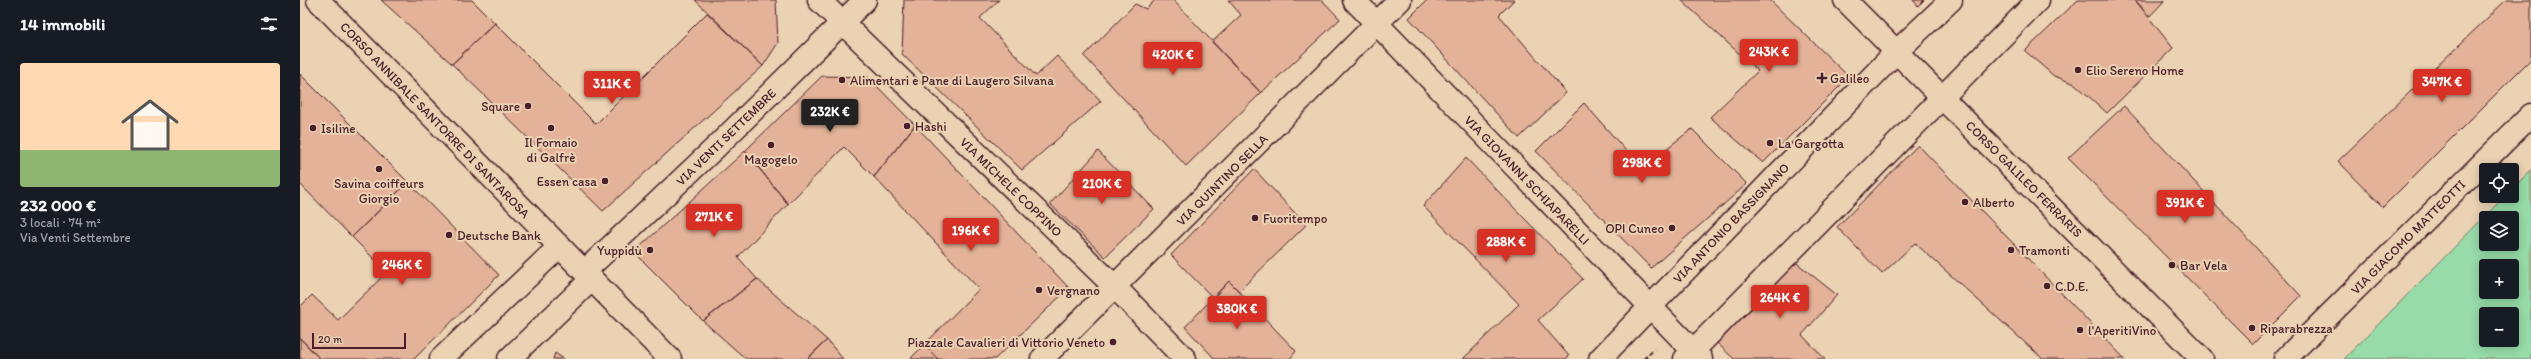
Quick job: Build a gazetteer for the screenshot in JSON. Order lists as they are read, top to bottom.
{
  "streets": {
    "street": [
      "CORSO ANNIBALE SANTORRE DI SANTAROSA",
      "VIA VENTI SETTEMBRE",
      "CORSO GALILEO FERRARIS",
      "VIA QUINTINO SELLA",
      "VIA GIOVANNI SCHIAPARELLI",
      "VIA MICHELE COPPINO",
      "VIA ANTONIO BASSIGNANO",
      "VIA GIACOMO MATTEOTTI"
    ]
  },
  "crossings": [
    ["CORSO ANNIBALE SANTORRE DI SANTAROSA", "VIA VENTI SETTEMBRE"],
    ["VIA VENTI SETTEMBRE", "VIA MICHELE COPPINO"],
    ["CORSO GALILEO FERRARIS", "VIA ANTONIO BASSIGNANO"],
    ["VIA QUINTINO SELLA", "VIA GIOVANNI SCHIAPARELLI"],
    ["VIA QUINTINO SELLA", "VIA MICHELE COPPINO"],
    ["VIA GIOVANNI SCHIAPARELLI", "VIA ANTONIO BASSIGNANO"]
  ],
  "places": {
    "other": [
      "Elio Sereno Home",
      "Alimentari e Pane di Laugero Silvana",
      "Square",
      "Hashi",
      "Isiline",
      "Il Fornaio di Galfrè",
      "La Gargotta",
      "Magogelo",
      "Savina coiffeurs Giorgio",
      "Essen casa",
      "Alberto",
      "Fuoritempo",
      "OPI Cuneo",
      "Deutsche Bank",
      "Yuppidù",
      "Tramonti",
      "Bar Vela",
      "C.D.E.",
      "Vergnano",
      "Riparabrezza",
      "l'AperitiVino",
      "Piazzale Cavalieri di Vittorio Veneto"
    ],
    "health": ["Galileo"]
  },
  "scale_bar": "20 m",
  "page": {
    "heading": "14 immobili",
    "price": [
      "243K €",
      "420K €",
      "347K €",
      "311K €",
      "232K €",
      "298K €",
      "210K €",
      "391K €",
      "271K €",
      "196K €",
      "288K €",
      "246K €",
      "264K €",
      "380K €"
    ],
    "list": [
      {
        "name": "232 000 €",
        "note": "3 locali · 74 m² · Via Venti Settembre"
      }
    ],
    "map_buttons": ["+", "−"],
    "scale": "20 m"
  }
}
